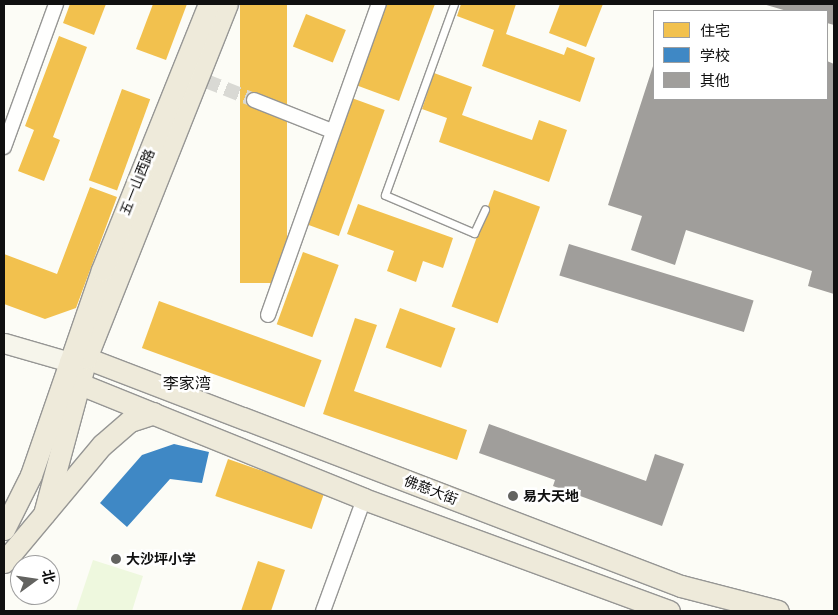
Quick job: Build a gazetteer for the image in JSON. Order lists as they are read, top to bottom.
{
  "streets": {
    "main road": ["五一山西路", "佛慈大街"]
  },
  "crossings": [
    ["五一山西路", "佛慈大街"]
  ],
  "districts": ["李家湾"],
  "places": ["易大天地", "大沙坪小学"],
  "legend": ["住宅", "学校", "其他"],
  "north": "right"
}
